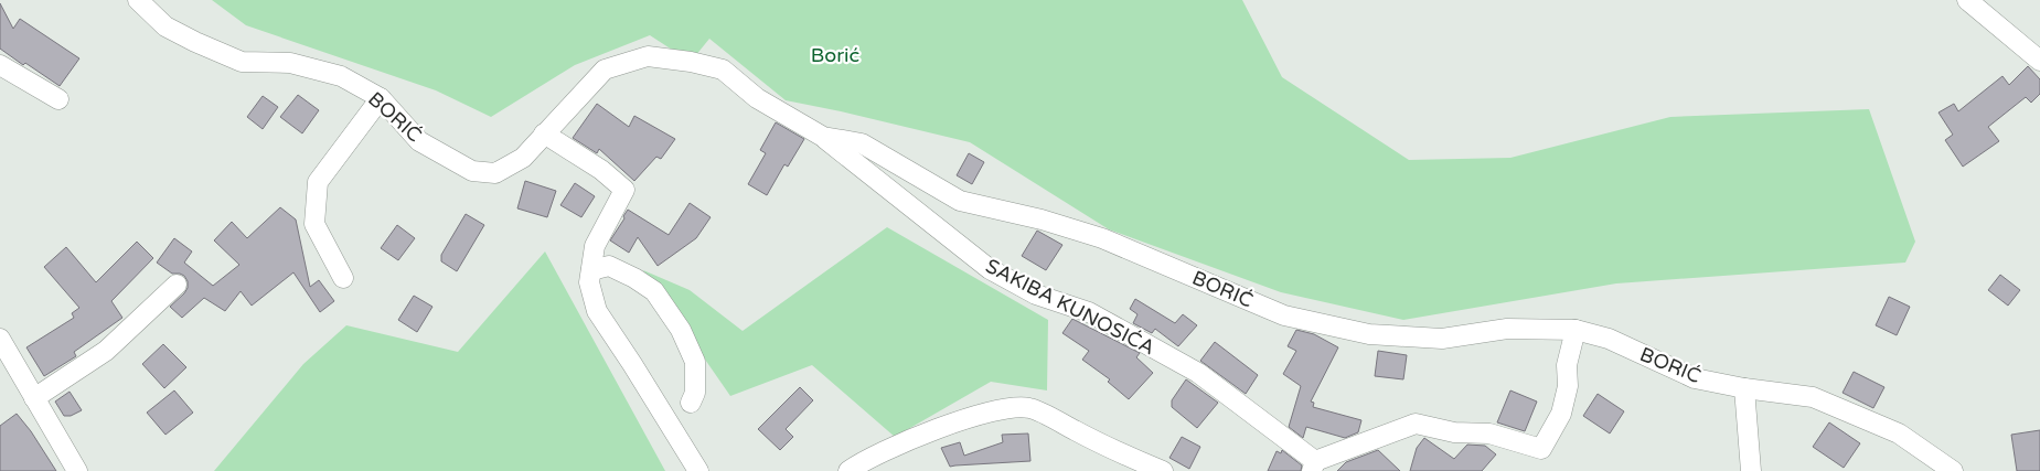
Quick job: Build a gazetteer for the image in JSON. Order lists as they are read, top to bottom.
{
  "streets": {
    "street": ["BORIĆ", "SAKIBA KUNOSIĆA"]
  },
  "crossings": [
    ["BORIĆ", "SAKIBA KUNOSIĆA"]
  ],
  "parks": ["Borić"]
}
